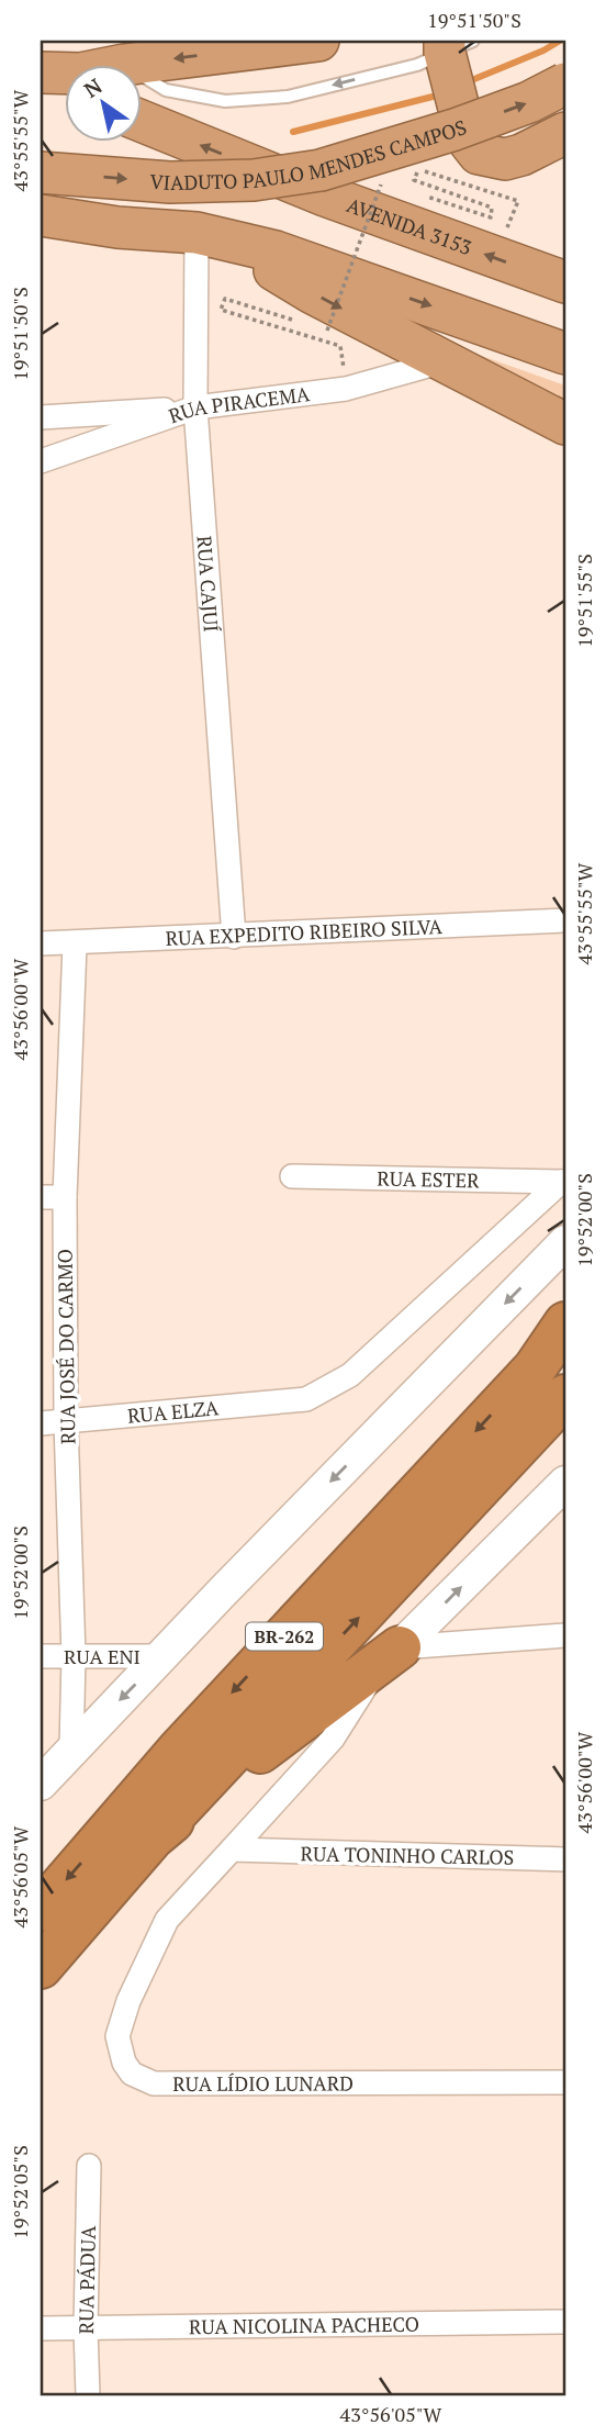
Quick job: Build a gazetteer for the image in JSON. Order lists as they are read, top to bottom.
{
  "streets": {
    "highway": ["VIADUTO PAULO MENDES CAMPOS", "AVENIDA 3153", "BR-262"],
    "street": [
      "RUA PIRACEMA",
      "RUA CAJUÍ",
      "RUA EXPEDITO RIBEIRO SILVA",
      "RUA ESTER",
      "RUA JOSÉ DO CARMO",
      "RUA ELZA",
      "RUA ENI",
      "RUA TONINHO CARLOS",
      "RUA LÍDIO LUNARD",
      "RUA PÁDUA",
      "RUA NICOLINA PACHECO"
    ]
  },
  "crossings": [
    ["RUA PIRACEMA", "RUA CAJUÍ"],
    ["RUA CAJUÍ", "RUA EXPEDITO RIBEIRO SILVA"],
    ["RUA EXPEDITO RIBEIRO SILVA", "RUA JOSÉ DO CARMO"],
    ["RUA ESTER", "RUA ELZA"],
    ["RUA JOSÉ DO CARMO", "RUA ELZA"],
    ["RUA JOSÉ DO CARMO", "RUA ENI"],
    ["RUA TONINHO CARLOS", "RUA LÍDIO LUNARD"],
    ["RUA PÁDUA", "RUA NICOLINA PACHECO"]
  ],
  "north": "top left",
  "coordinates": [
    "19°51'50\"S",
    "43°55'55\"W",
    "19°51'55\"S",
    "43°56'00\"W",
    "19°52'00\"S",
    "43°56'05\"W",
    "19°52'05\"S"
  ]
}
